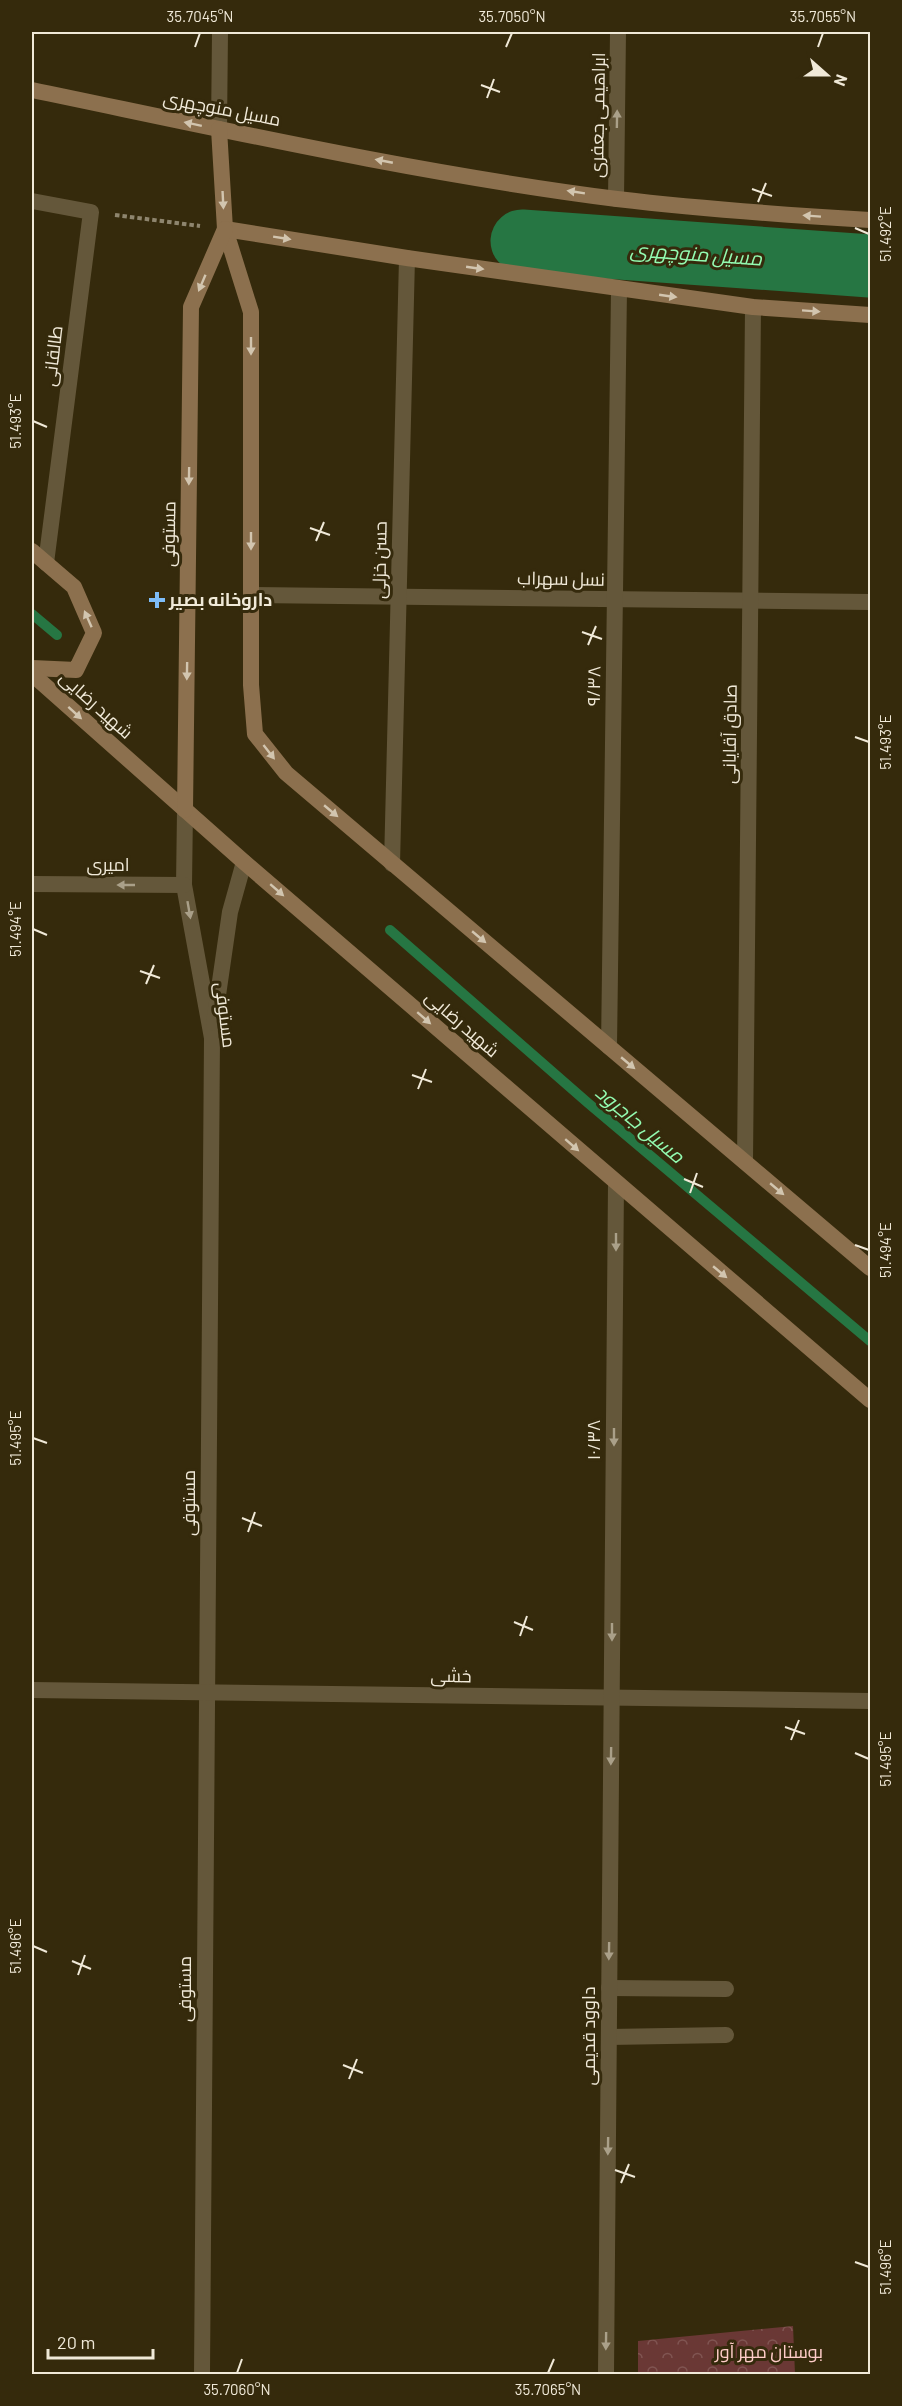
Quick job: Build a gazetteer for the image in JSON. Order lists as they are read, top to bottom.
{
  "streets": {
    "main road": ["مسیل منوچهری", "مستوفی", "شهید رضایی"],
    "street": [
      "ابراهیمی جعفری",
      "طالقانی",
      "حسن خزلی",
      "نسل سهراب",
      "۹/۳۸",
      "صادق آقایانی",
      "امیری",
      "۱۰/۳۸",
      "خشی",
      "داوود قدیمی"
    ]
  },
  "crossings": [
    ["مسیل منوچهری", "ابراهیمی جعفری"],
    ["مستوفی", "شهید رضایی"],
    ["مستوفی", "امیری"],
    ["مستوفی", "خشی"],
    ["حسن خزلی", "نسل سهراب"],
    ["نسل سهراب", "۹/۳۸"],
    ["نسل سهراب", "صادق آقایانی"],
    ["شهید رضایی", "۱۰/۳۸"],
    ["۱۰/۳۸", "خشی"],
    ["۱۰/۳۸", "داوود قدیمی"],
    ["خشی", "داوود قدیمی"]
  ],
  "one_way": [
    "ابراهیمی جعفری",
    "امیری",
    "۱۰/۳۸",
    "داوود قدیمی"
  ],
  "water": ["مسیل منوچهری", "مسیل جاجرود"],
  "parks": ["بوستان مهر آور"],
  "places": {
    "health": ["داروخانه بصیر"]
  },
  "scale_bar": "20 m",
  "north": "right",
  "coordinates": [
    "35.7045°N",
    "35.7050°N",
    "35.7055°N",
    "51.492°E",
    "51.493°E",
    "51.494°E",
    "51.495°E",
    "51.496°E",
    "35.7060°N",
    "35.7065°N"
  ]
}
